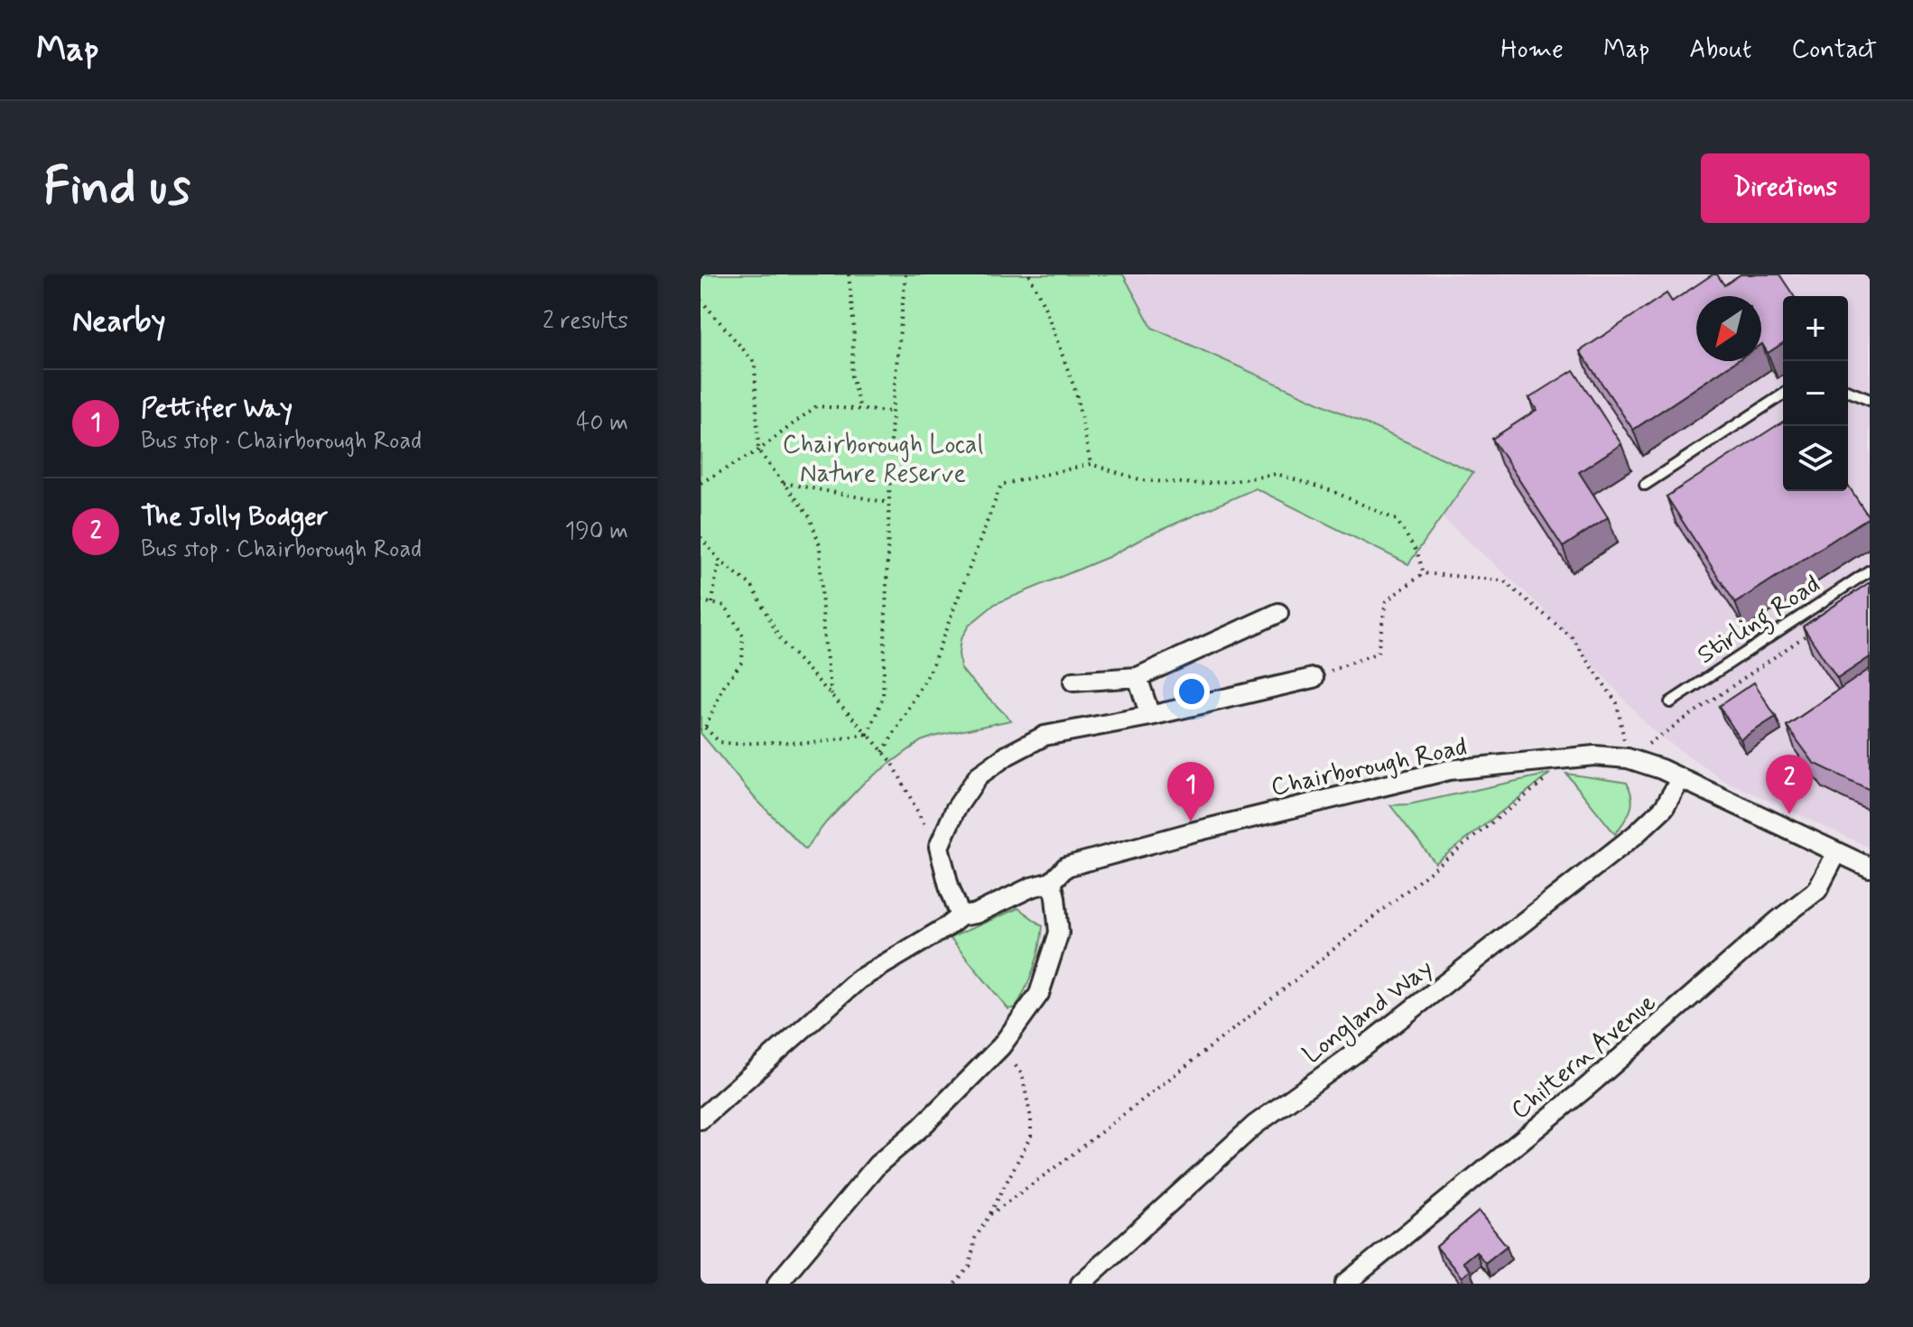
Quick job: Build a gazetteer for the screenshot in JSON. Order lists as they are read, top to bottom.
{
  "streets": {
    "street": ["Chairborough Road", "Longland Way", "Chiltern Avenue"],
    "lane": ["Stirling Road"]
  },
  "crossings": [
    ["Chairborough Road", "Longland Way"],
    ["Chairborough Road", "Chiltern Avenue"]
  ],
  "parks": ["Chairborough Local Nature Reserve"],
  "north": "bottom left",
  "page": {
    "header": "Map",
    "nav": [
      "Home",
      "Map",
      "About",
      "Contact"
    ],
    "buttons": "Directions",
    "title": "Find us",
    "heading": ["Nearby", "2 results"],
    "map_buttons": ["+", "−"],
    "list": [
      {
        "mark": "1",
        "name": "Pettifer Way",
        "note": "Bus stop · Chairborough Road",
        "value": "40 m"
      },
      {
        "mark": "2",
        "name": "The Jolly Bodger",
        "note": "Bus stop · Chairborough Road",
        "value": "190 m"
      }
    ],
    "pins": ["2", "1"]
  }
}
